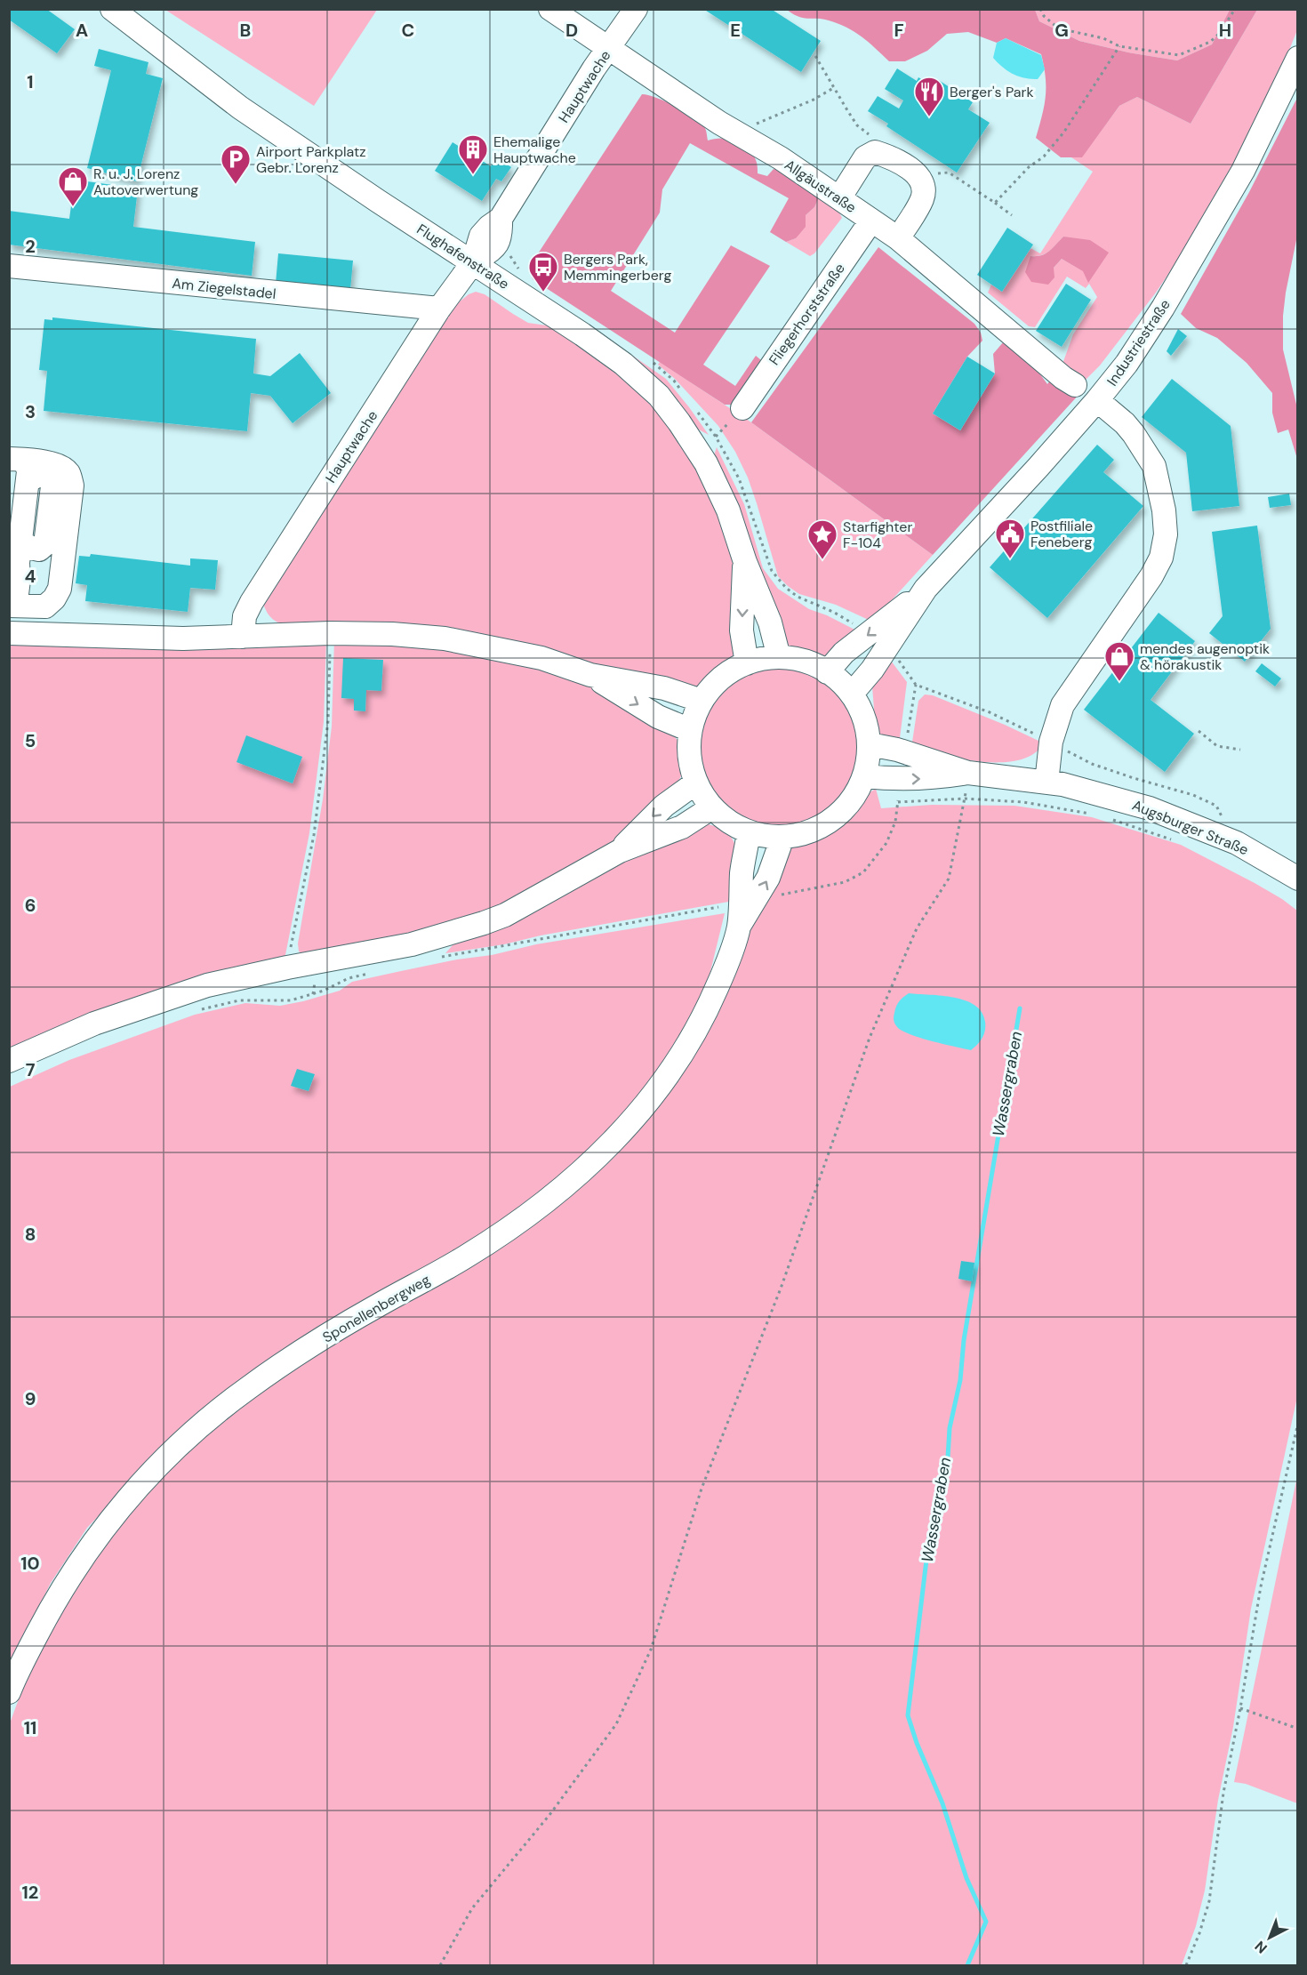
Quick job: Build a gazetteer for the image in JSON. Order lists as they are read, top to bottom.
{
  "streets": {
    "street": [
      "Hauptwache",
      "Allgäustraße",
      "Flughafenstraße",
      "Am Ziegelstadel",
      "Fliegerhorststraße",
      "Industriestraße",
      "Augsburger Straße",
      "Sponellenbergweg"
    ]
  },
  "crossings": [
    ["Hauptwache", "Allgäustraße"],
    ["Hauptwache", "Flughafenstraße"],
    ["Hauptwache", "Am Ziegelstadel"],
    ["Allgäustraße", "Fliegerhorststraße"],
    ["Flughafenstraße", "Industriestraße"],
    ["Flughafenstraße", "Augsburger Straße"],
    ["Flughafenstraße", "Sponellenbergweg"],
    ["Industriestraße", "Augsburger Straße"],
    ["Industriestraße", "Sponellenbergweg"],
    ["Augsburger Straße", "Sponellenbergweg"]
  ],
  "water": ["Wassergraben"],
  "places": {
    "restaurant": ["Berger's Park"],
    "building": ["Ehemalige Hauptwache"],
    "parking": ["Airport Parkplatz Gebr. Lorenz"],
    "shop": ["R. u. J. Lorenz Autoverwertung", "mendes augenoptik & hörakustik"],
    "bus stop": ["Bergers Park, Memmingerberg"],
    "public building": ["Postfiliale Feneberg"],
    "place": ["Starfighter F-104"]
  },
  "north": "bottom left",
  "grid": {
    "columns": [
      "A",
      "B",
      "C",
      "D",
      "E",
      "F",
      "G",
      "H"
    ],
    "rows": [
      "1",
      "2",
      "3",
      "4",
      "5",
      "6",
      "7",
      "8",
      "9",
      "10",
      "11",
      "12"
    ]
  }
}
